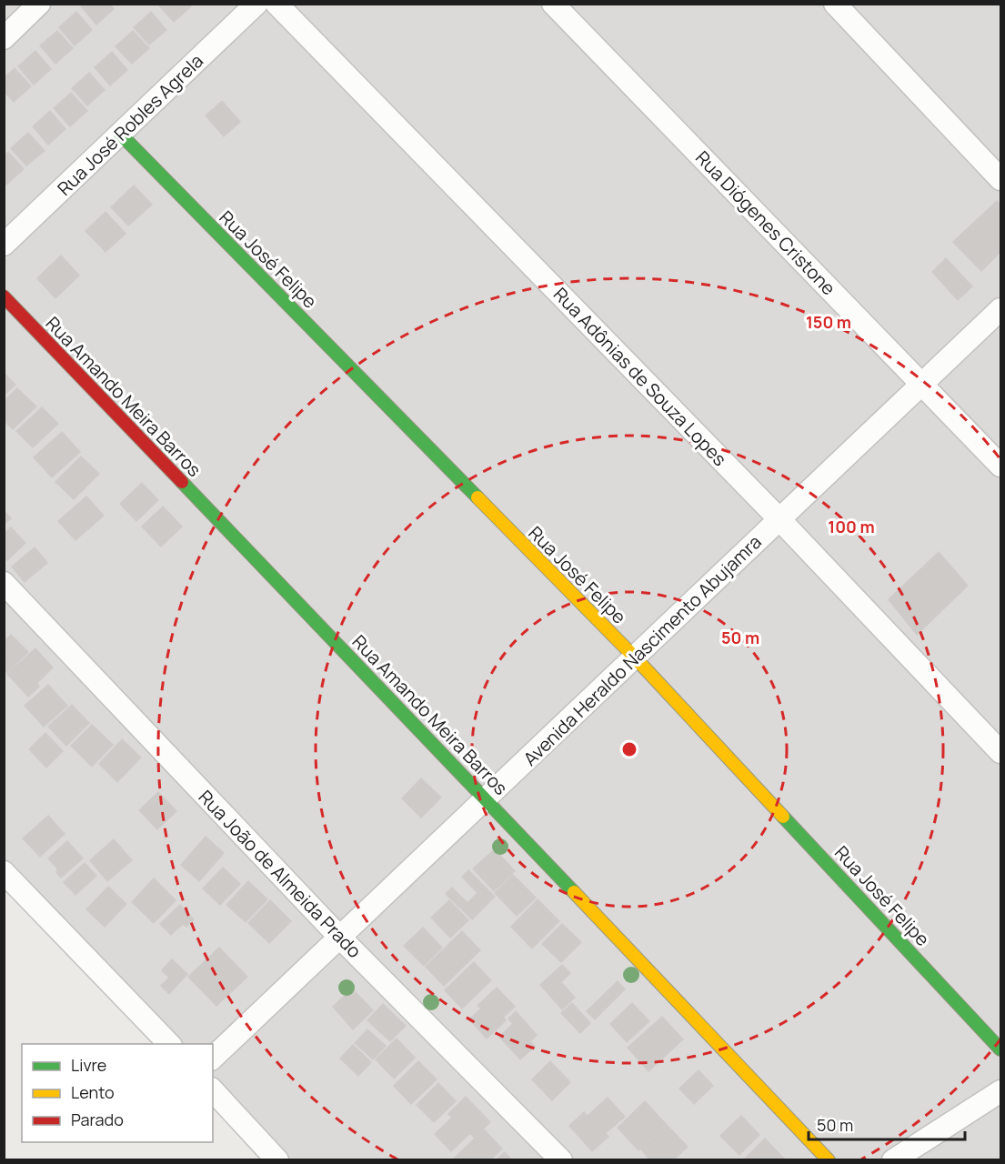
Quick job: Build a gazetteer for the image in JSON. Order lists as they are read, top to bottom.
{
  "streets": {
    "street": [
      "Rua José Robles Agrela",
      "Rua Diógenes Cristone",
      "Rua José Felipe",
      "Rua Adônias de Souza Lopes",
      "Rua Amando Meira Barros",
      "Avenida Heraldo Nascimento Abujamra",
      "Rua João de Almeida Prado"
    ]
  },
  "crossings": [
    ["Rua José Robles Agrela", "Rua José Felipe"],
    ["Rua Diógenes Cristone", "Avenida Heraldo Nascimento Abujamra"],
    ["Rua José Felipe", "Avenida Heraldo Nascimento Abujamra"],
    ["Rua Adônias de Souza Lopes", "Avenida Heraldo Nascimento Abujamra"],
    ["Rua Amando Meira Barros", "Avenida Heraldo Nascimento Abujamra"],
    ["Avenida Heraldo Nascimento Abujamra", "Rua João de Almeida Prado"]
  ],
  "legend": ["Livre", "Lento", "Parado"],
  "scale_bar": "50 m",
  "rings": ["150 m", "100 m", "50 m"]
}
